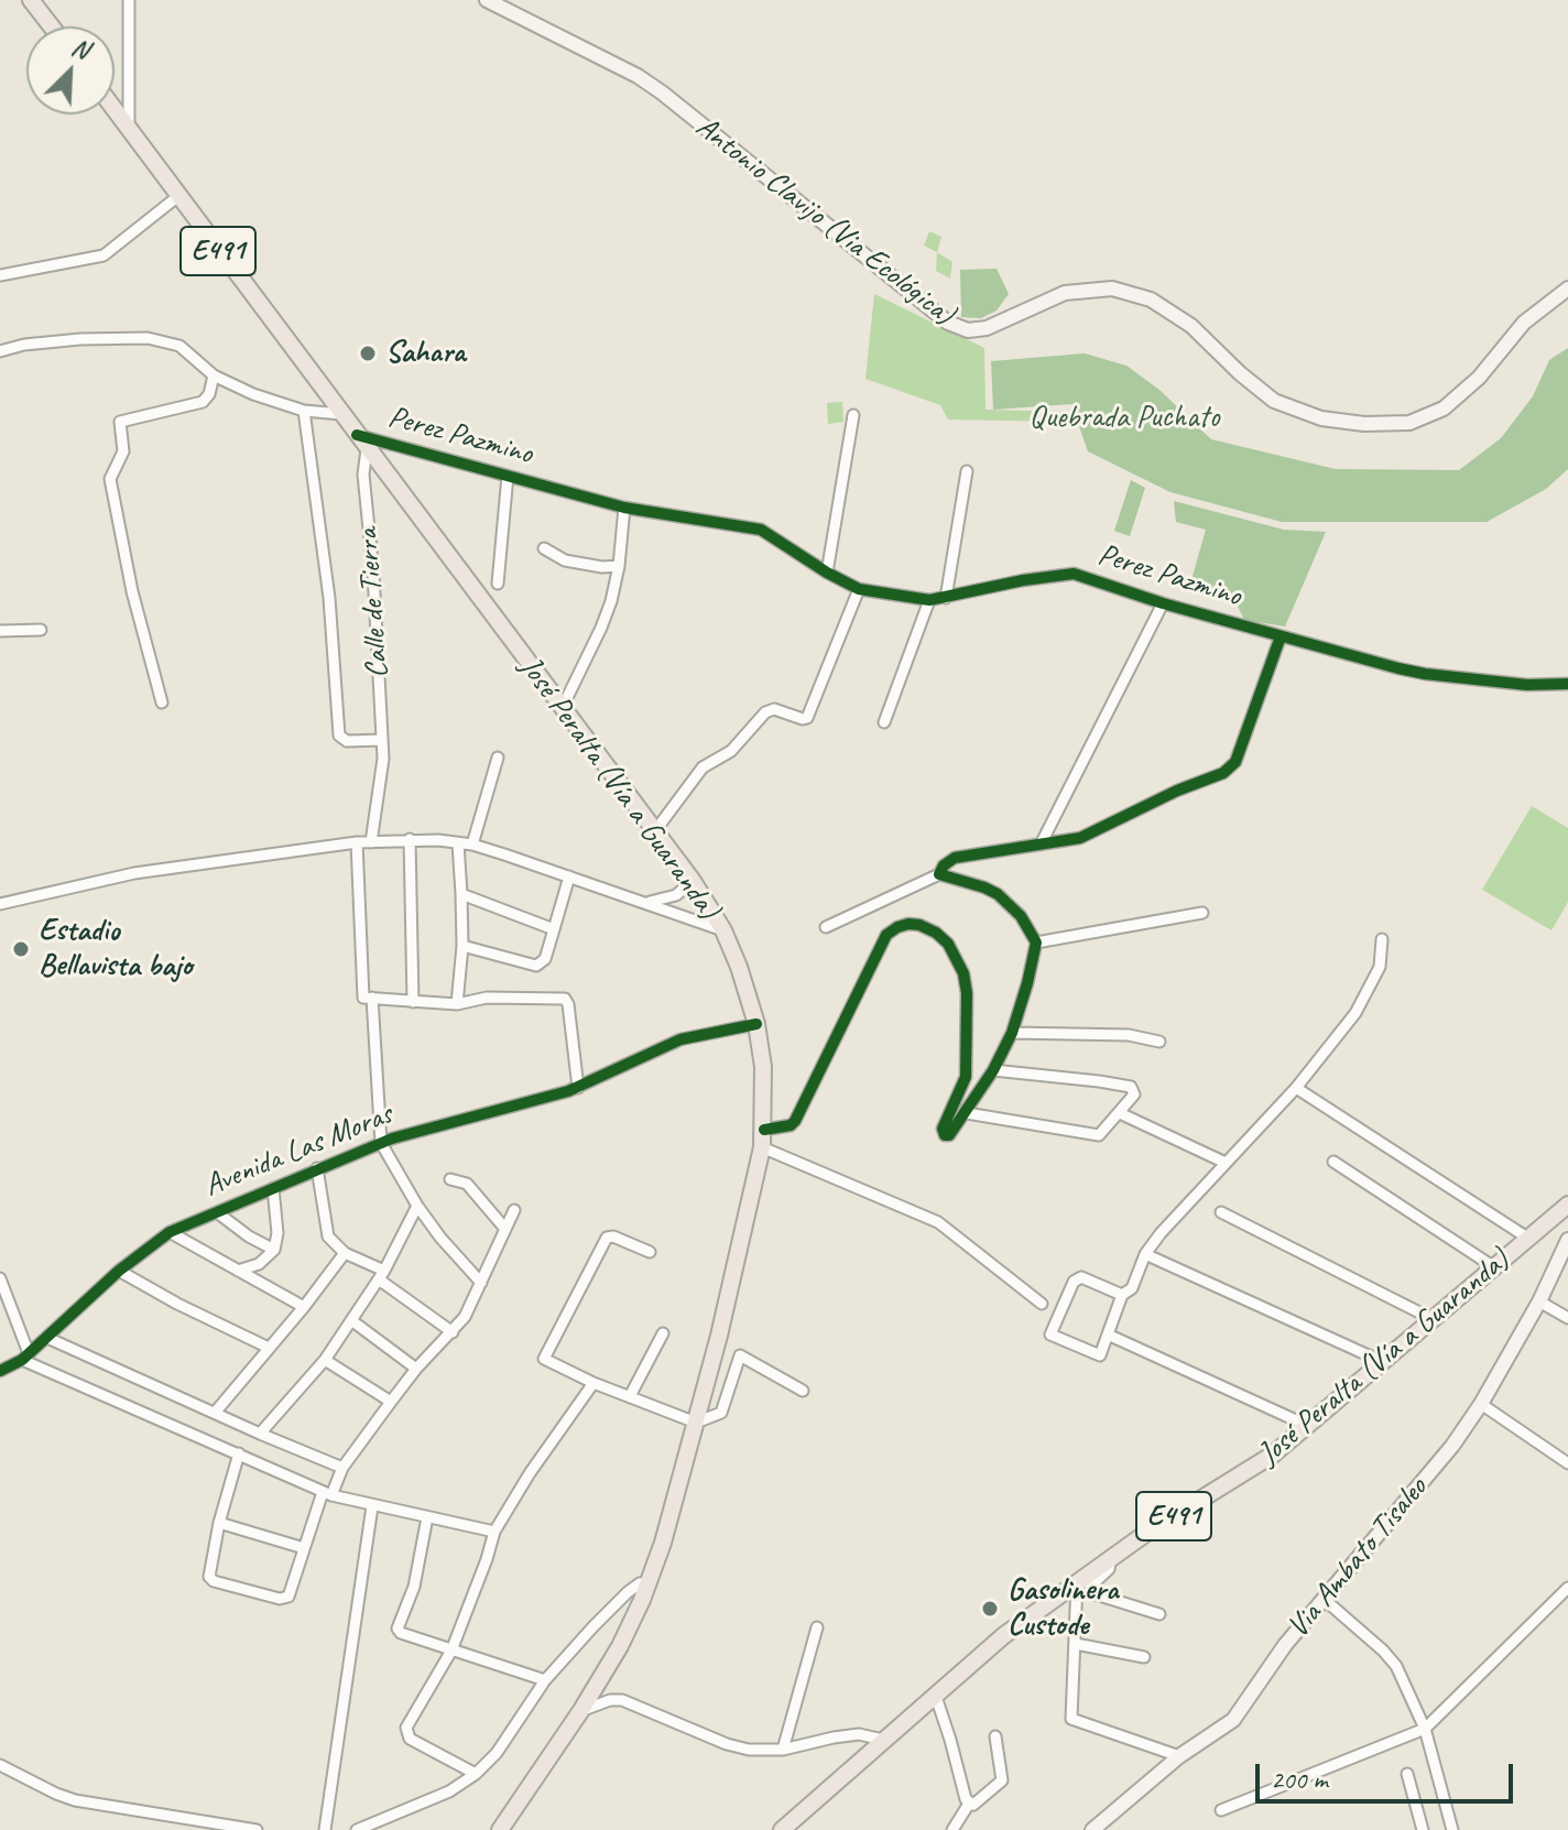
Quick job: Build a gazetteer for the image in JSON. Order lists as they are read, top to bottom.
{
  "streets": {
    "highway": ["E491", "José Peralta (Vía a Guaranda)"],
    "main road": ["Antonio Clavijo (Via Ecológica)", "Via Ambato Tisaleo"],
    "street": ["Perez Pazmino", "Calle de Tierra", "Avenida Las Moras"]
  },
  "crossings": [
    ["Perez Pazmino", "Calle de Tierra"],
    ["Perez Pazmino", "José Peralta (Vía a Guaranda)"],
    ["Calle de Tierra", "José Peralta (Vía a Guaranda)"],
    ["José Peralta (Vía a Guaranda)", "Avenida Las Moras"]
  ],
  "parks": ["Quebrada Puchato"],
  "places": ["Sahara", "Estadio Bellavista bajo", "Gasolinera Custode"],
  "scale_bar": "200 m",
  "north": "top right"
}
